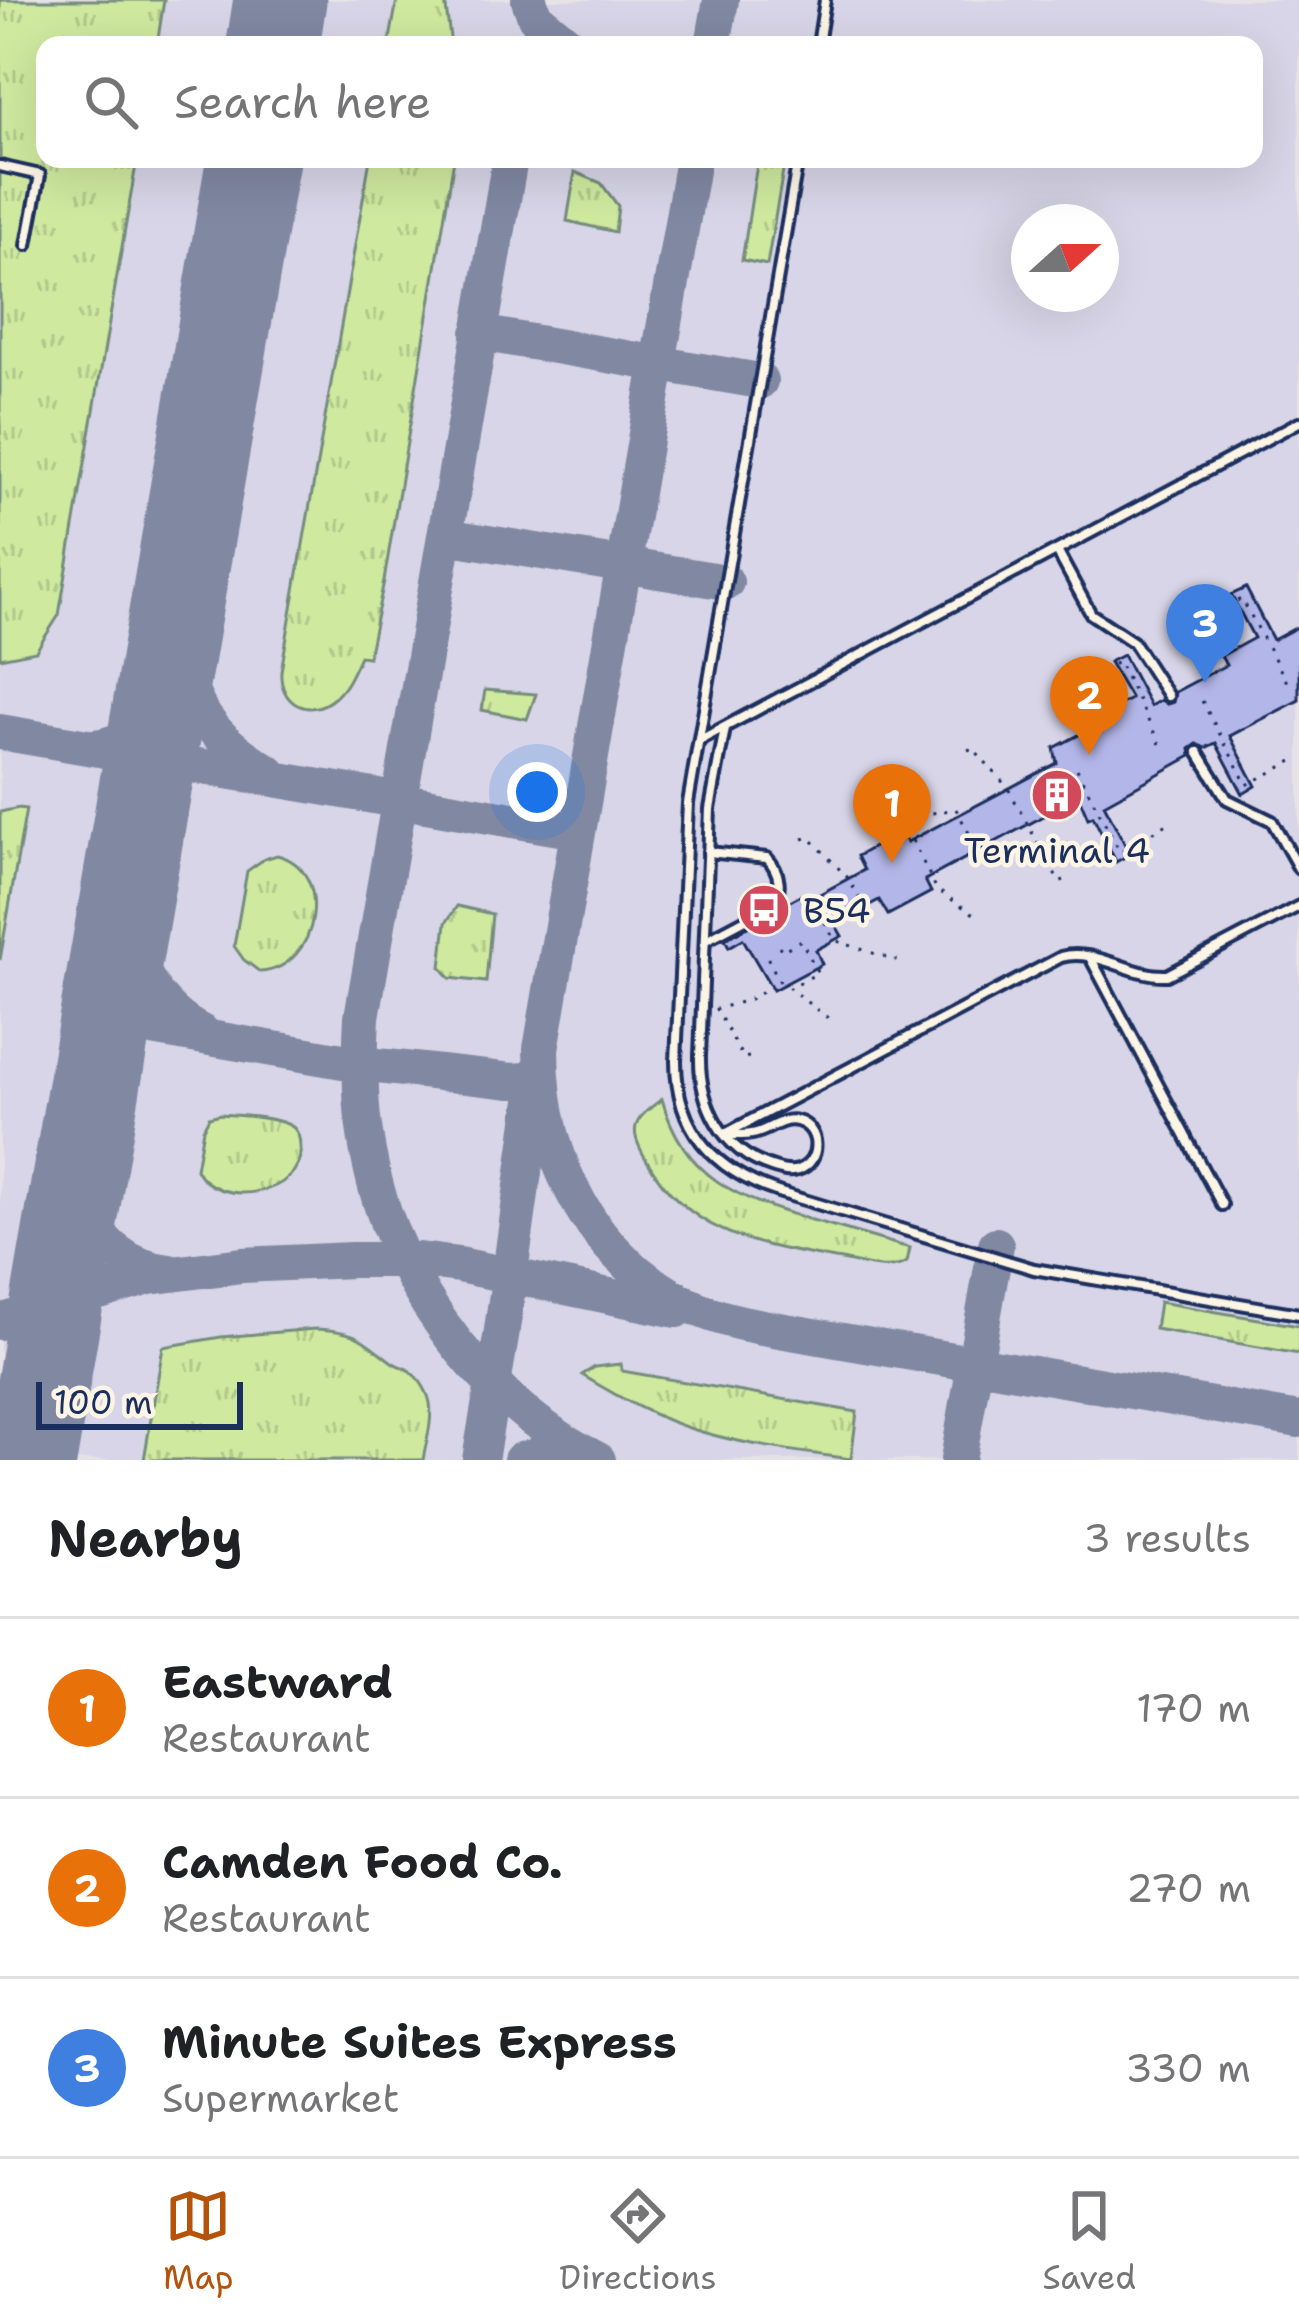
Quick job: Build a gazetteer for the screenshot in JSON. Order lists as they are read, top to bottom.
{
  "places": {
    "building": ["Terminal 4"],
    "bus stop": ["B54"]
  },
  "scale_bar": "100 m",
  "north": "right",
  "page": {
    "search": "Search here",
    "pins": ["3", "2", "1"],
    "scale": "100 m",
    "heading": ["Nearby", "3 results"],
    "list": [
      {
        "mark": "1",
        "name": "Eastward",
        "note": "Restaurant",
        "value": "170 m"
      },
      {
        "mark": "2",
        "name": "Camden Food Co.",
        "note": "Restaurant",
        "value": "270 m"
      },
      {
        "mark": "3",
        "name": "Minute Suites Express",
        "note": "Supermarket",
        "value": "330 m"
      }
    ],
    "nav": ["Map", "Directions", "Saved"]
  }
}
